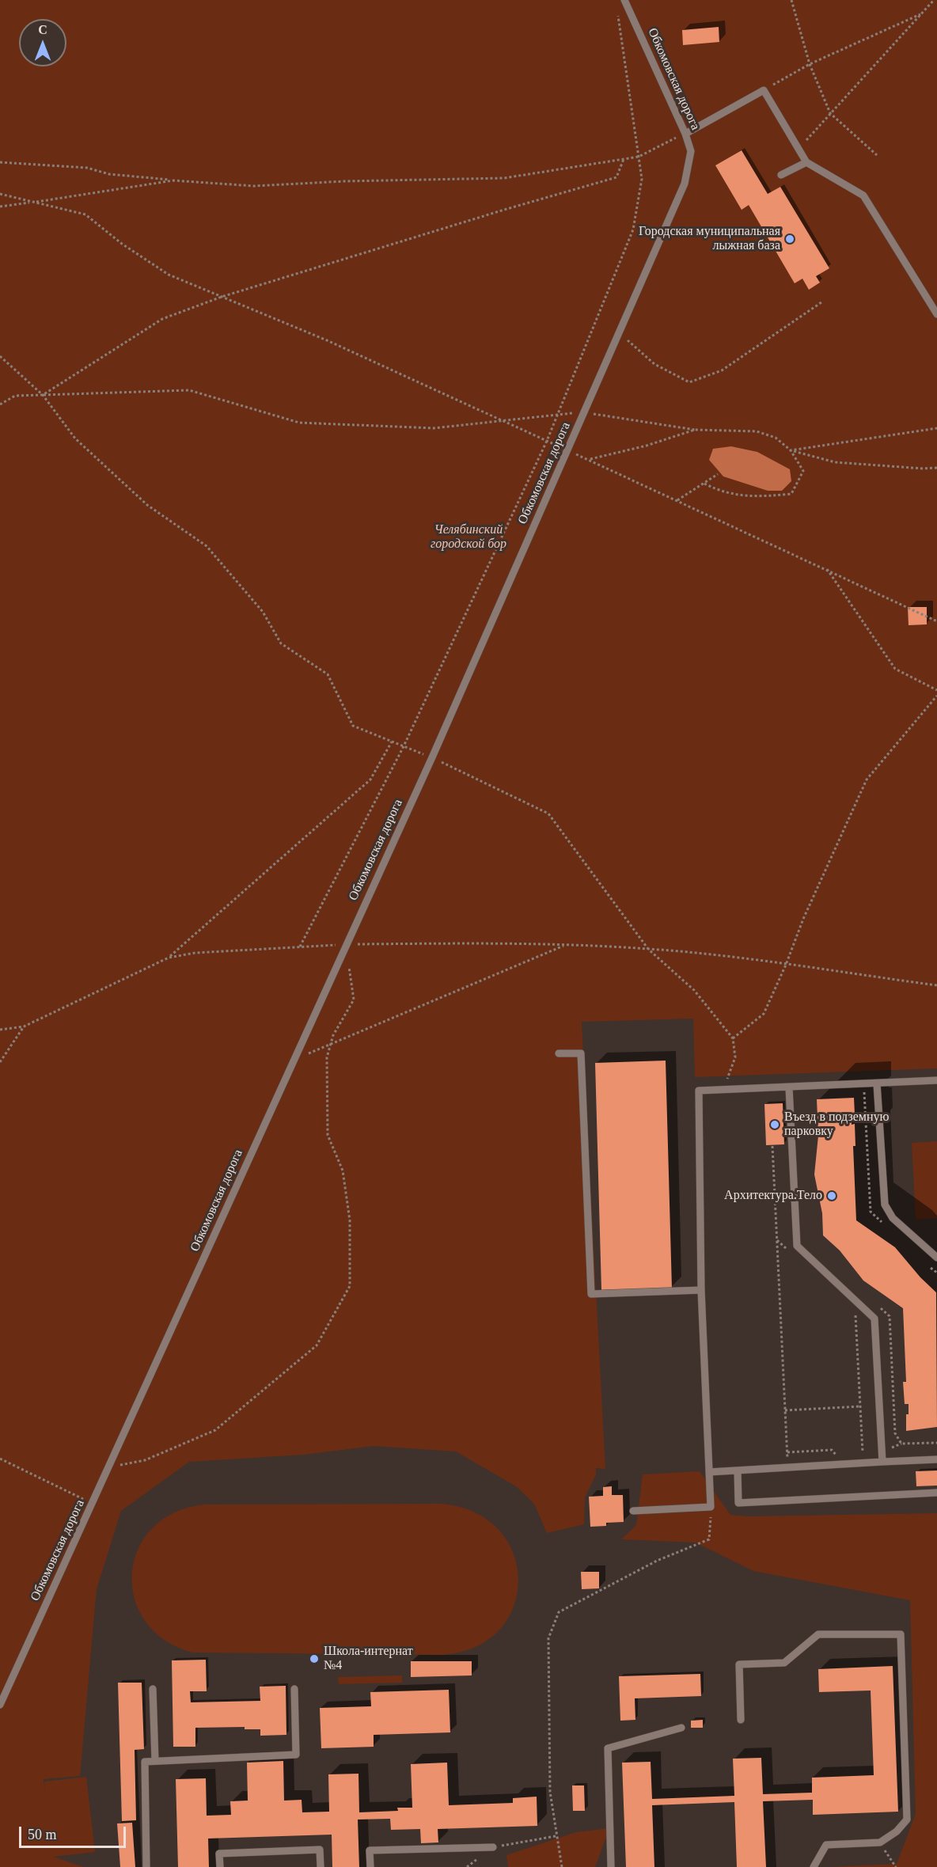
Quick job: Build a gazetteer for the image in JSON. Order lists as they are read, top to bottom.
{
  "streets": {
    "lane": ["Обкомовская дорога"]
  },
  "parks": ["Челябинский городской бор"],
  "places": [
    "Городская муниципальная лыжная база",
    "Въезд в подземную парковку",
    "Архитектура.Тело",
    "Школа-интернат №4"
  ],
  "scale_bar": "50 m",
  "north": "top"
}
